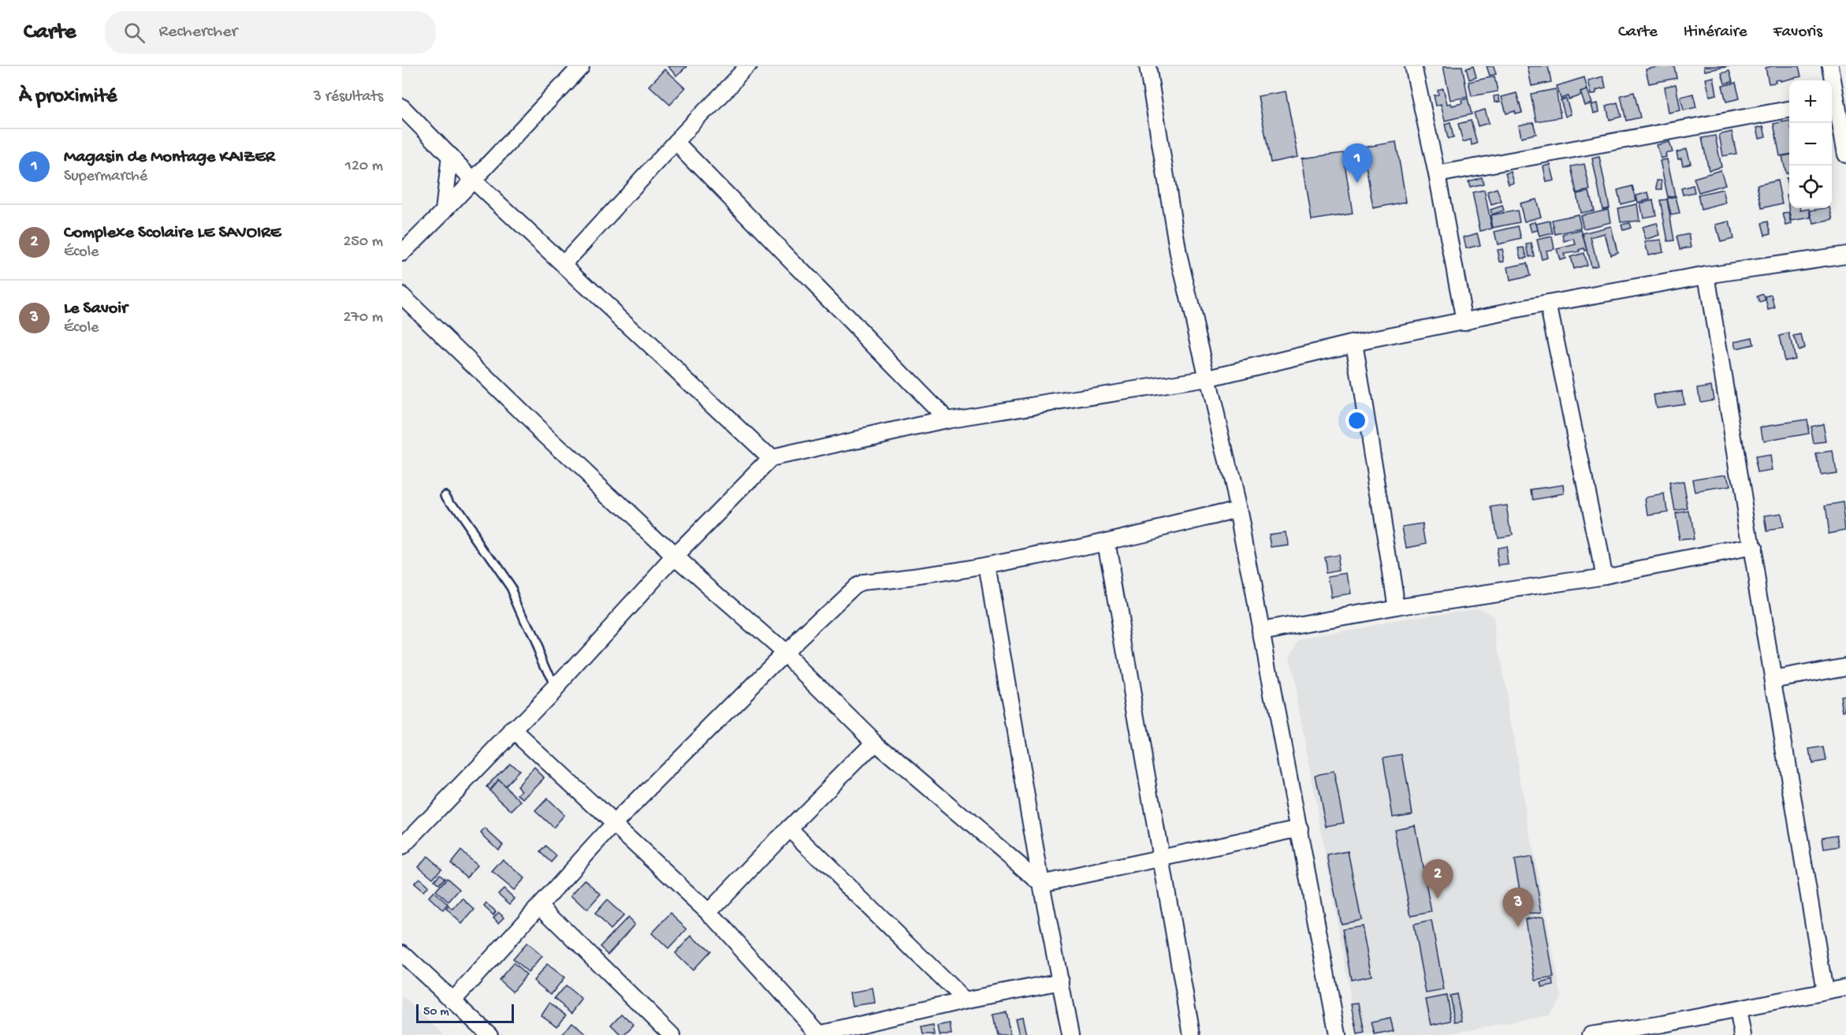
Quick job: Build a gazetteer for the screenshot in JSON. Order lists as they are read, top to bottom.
{
  "scale_bar": "50 m",
  "page": {
    "header": "Carte",
    "search": "Rechercher",
    "nav": ["Carte", "Itinéraire", "Favoris"],
    "heading": ["À proximité", "3 résultats"],
    "map_buttons": ["+", "−"],
    "list": [
      {
        "mark": "1",
        "name": "Magasin de Montage KAIZER",
        "note": "Supermarché",
        "value": "120 m"
      },
      {
        "mark": "2",
        "name": "Complexe Scolaire LE SAVOIRE",
        "note": "École",
        "value": "250 m"
      },
      {
        "mark": "3",
        "name": "Le Savoir",
        "note": "École",
        "value": "270 m"
      }
    ],
    "pins": ["1", "2", "3"],
    "scale": "50 m"
  }
}
